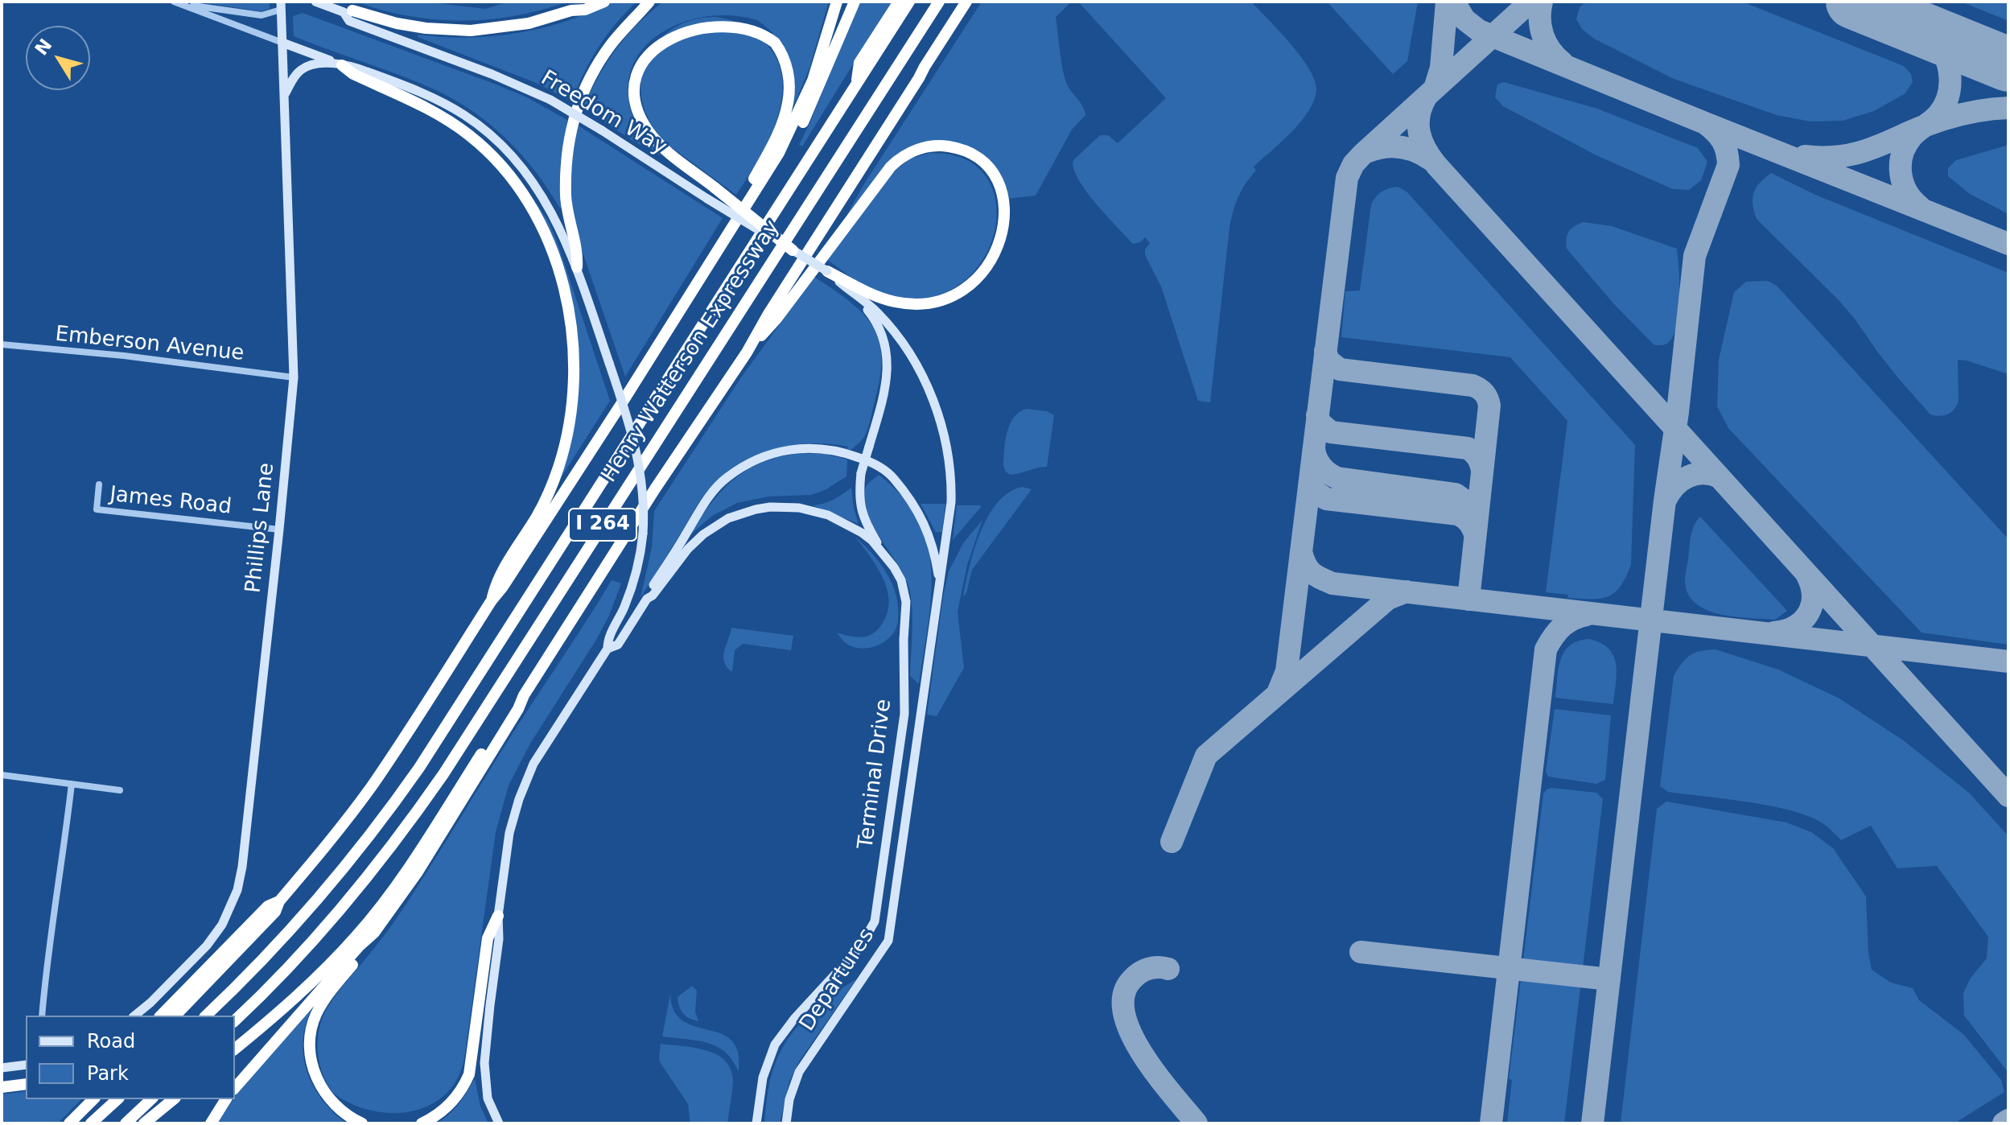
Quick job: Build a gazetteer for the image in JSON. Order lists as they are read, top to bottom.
{
  "streets": {
    "highway": ["Henry Watterson Expressway", "I 264"],
    "main road": [
      "Freedom Way",
      "Phillips Lane",
      "Terminal Drive",
      "Departures"
    ],
    "street": ["Emberson Avenue", "James Road"]
  },
  "crossings": [
    ["Emberson Avenue", "Phillips Lane"],
    ["James Road", "Phillips Lane"]
  ],
  "legend": ["Road", "Park"],
  "north": "top left"
}
